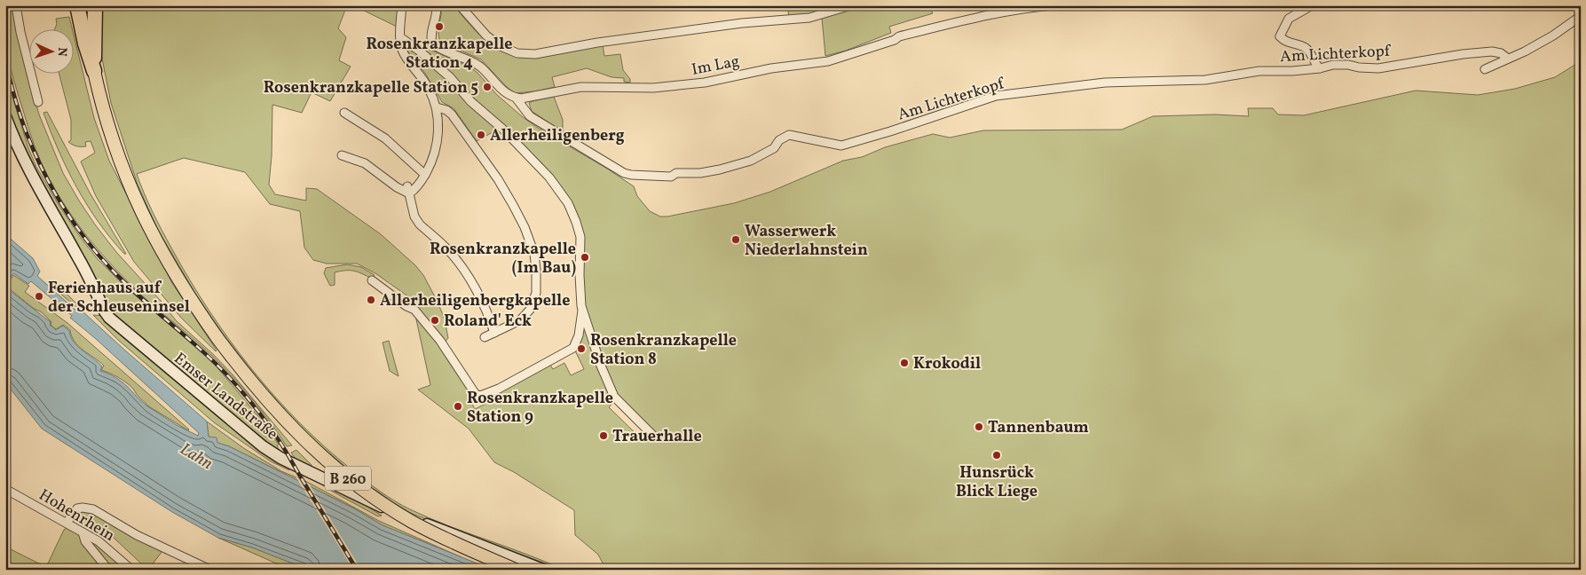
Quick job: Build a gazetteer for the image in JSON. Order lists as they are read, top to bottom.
{
  "streets": {
    "highway": ["B 260"],
    "street": [
      "Am Lichterkopf",
      "Im Lag",
      "Emser Landstraße",
      "Hohenrhein"
    ]
  },
  "crossings": [
    ["Am Lichterkopf", "Im Lag"]
  ],
  "water": ["Lahn"],
  "places": [
    "Rosenkranzkapelle Station 4",
    "Rosenkranzkapelle Station 5",
    "Allerheiligenberg",
    "Wasserwerk Niederlahnstein",
    "Rosenkranzkapelle (Im Bau)",
    "Ferienhaus auf der Schleuseninsel",
    "Allerheiligenbergkapelle",
    "Roland' Eck",
    "Rosenkranzkapelle Station 8",
    "Krokodil",
    "Rosenkranzkapelle Station 9",
    "Tannenbaum",
    "Trauerhalle",
    "Hunsrück Blick Liege"
  ],
  "north": "right"
}
